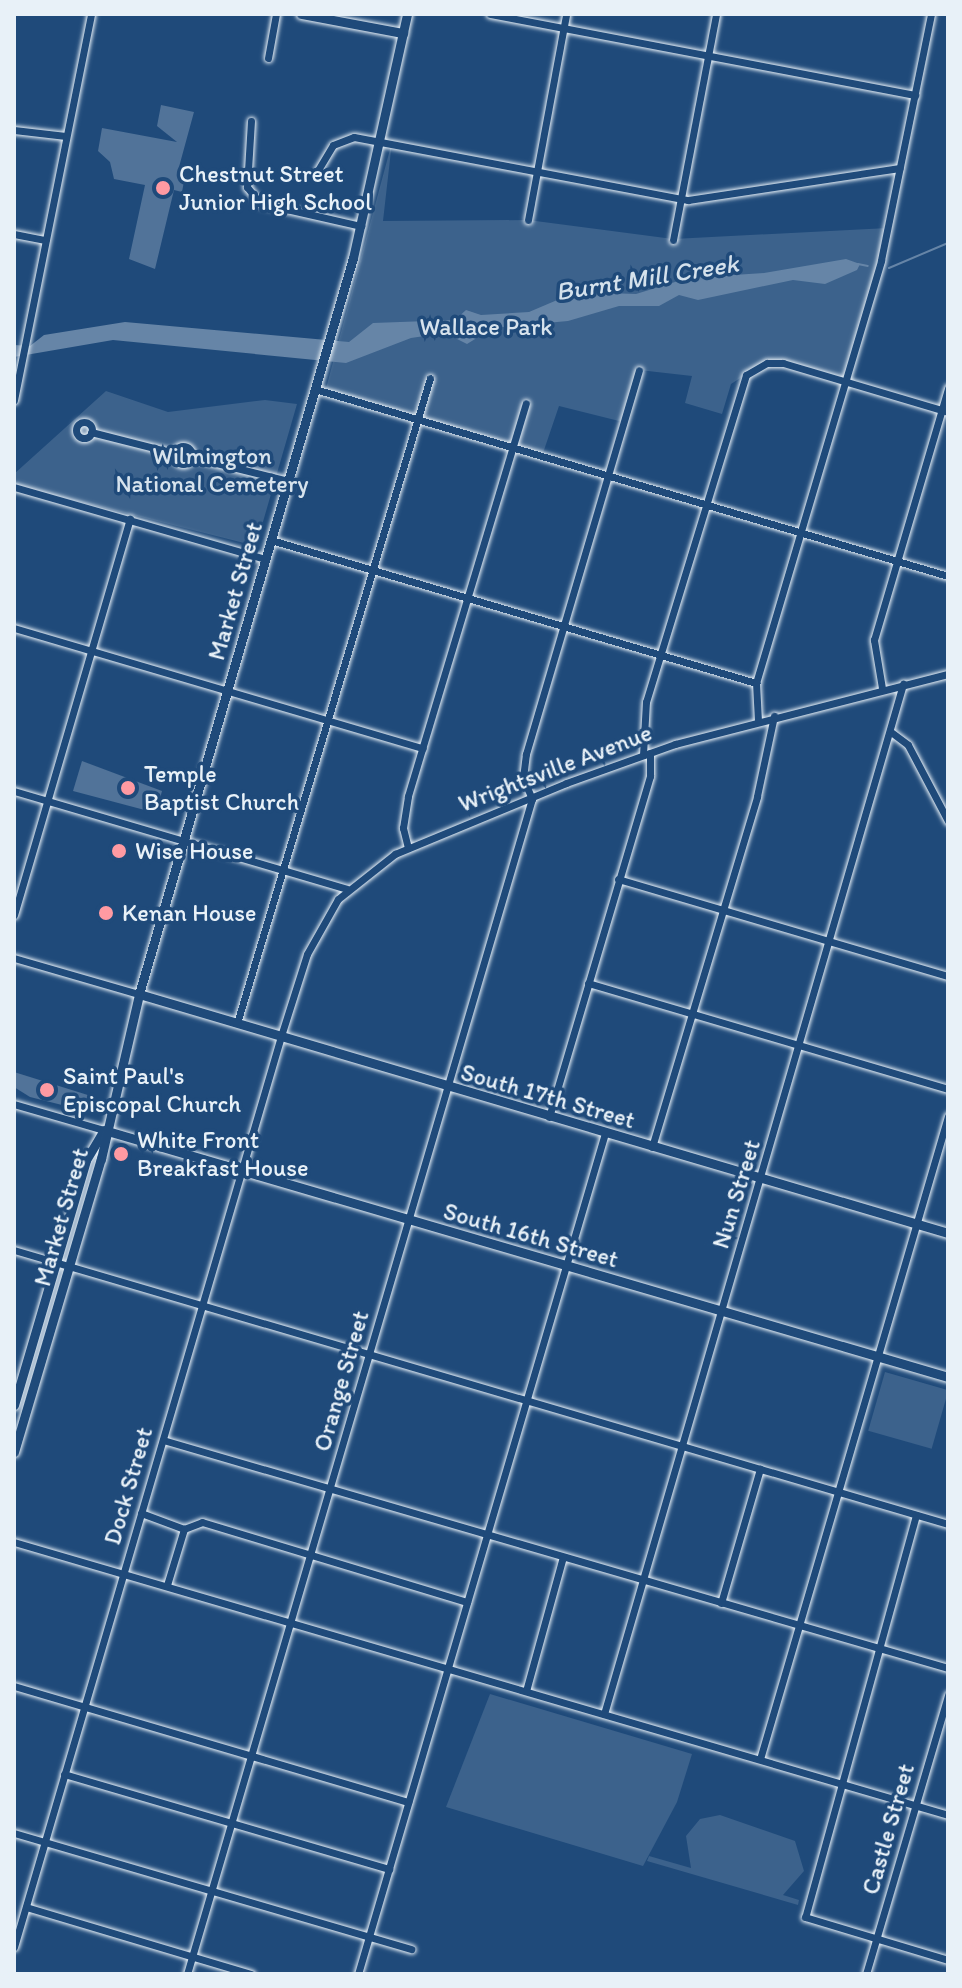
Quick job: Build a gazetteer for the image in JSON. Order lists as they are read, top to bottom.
{
  "streets": {
    "main road": ["Market Street", "South 17th Street", "South 16th Street"],
    "street": [
      "Wrightsville Avenue",
      "Nun Street",
      "Orange Street",
      "Dock Street",
      "Castle Street"
    ]
  },
  "crossings": [
    ["Market Street", "South 17th Street"],
    ["Market Street", "South 16th Street"],
    ["Wrightsville Avenue", "South 17th Street"],
    ["Wrightsville Avenue", "Nun Street"],
    ["Wrightsville Avenue", "Orange Street"],
    ["Wrightsville Avenue", "Dock Street"],
    ["South 17th Street", "Nun Street"],
    ["South 17th Street", "Orange Street"],
    ["South 17th Street", "Dock Street"],
    ["Nun Street", "South 16th Street"],
    ["South 16th Street", "Orange Street"],
    ["South 16th Street", "Dock Street"]
  ],
  "water": ["Burnt Mill Creek"],
  "parks": ["Wallace Park", "Wilmington National Cemetery"],
  "places": [
    "Chestnut Street Junior High School",
    "Temple Baptist Church",
    "Wise House",
    "Kenan House",
    "Saint Paul's Episcopal Church",
    "White Front Breakfast House"
  ]
}
